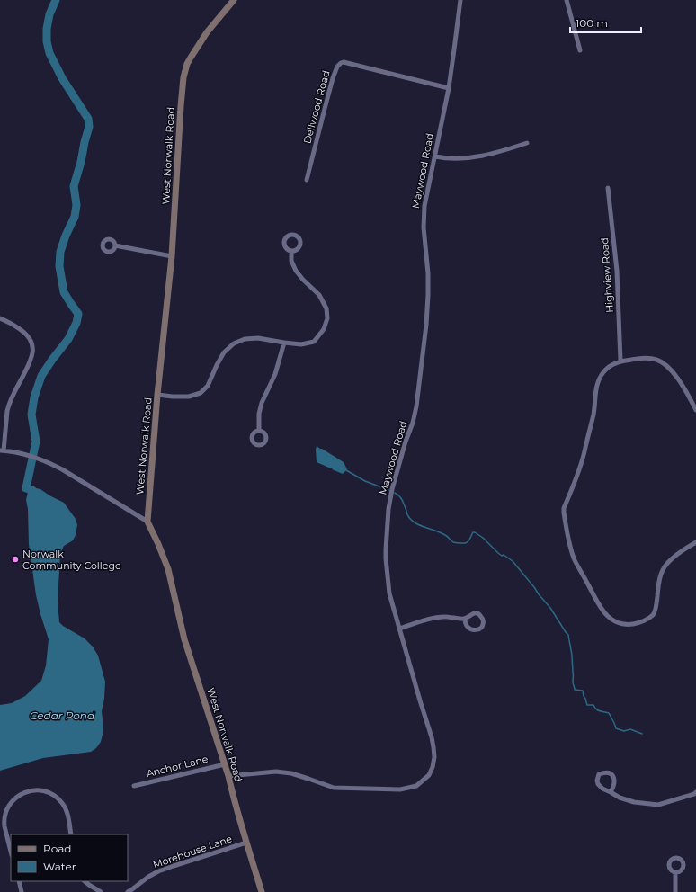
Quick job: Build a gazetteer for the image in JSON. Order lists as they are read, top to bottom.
{
  "streets": {
    "main road": ["West Norwalk Road"],
    "street": [
      "Dellwood Road",
      "Maywood Road",
      "Highview Road",
      "Anchor Lane",
      "Morehouse Lane"
    ]
  },
  "crossings": [
    ["Dellwood Road", "Maywood Road"],
    ["West Norwalk Road", "Maywood Road"],
    ["West Norwalk Road", "Anchor Lane"],
    ["West Norwalk Road", "Morehouse Lane"]
  ],
  "water": ["Cedar Pond"],
  "places": ["Norwalk Community College"],
  "legend": ["Road", "Water"],
  "scale_bar": "100 m"
}
